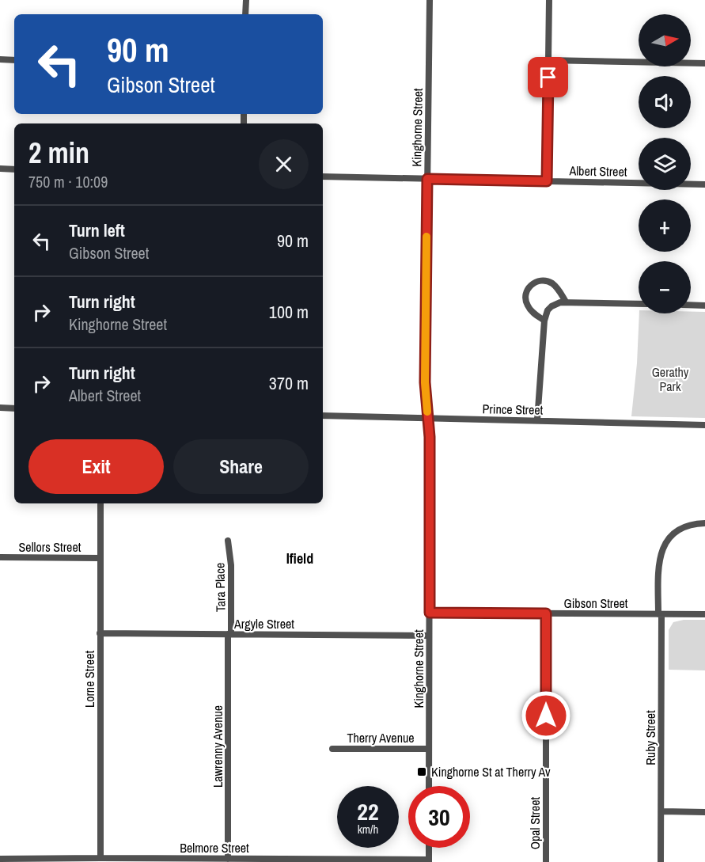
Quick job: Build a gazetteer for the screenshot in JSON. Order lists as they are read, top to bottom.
{
  "streets": {
    "street": [
      "Kinghorne Street",
      "Albert Street",
      "Prince Street",
      "Sellors Street",
      "Tara Place",
      "Gibson Street",
      "Argyle Street",
      "Lorne Street",
      "Therry Avenue",
      "Ruby Street",
      "Lawrenny Avenue",
      "Opal Street",
      "Belmore Street"
    ]
  },
  "crossings": [
    ["Kinghorne Street", "Albert Street"],
    ["Kinghorne Street", "Prince Street"],
    ["Kinghorne Street", "Gibson Street"],
    ["Kinghorne Street", "Argyle Street"],
    ["Kinghorne Street", "Therry Avenue"],
    ["Sellors Street", "Lorne Street"],
    ["Tara Place", "Argyle Street"],
    ["Tara Place", "Lawrenny Avenue"],
    ["Gibson Street", "Ruby Street"],
    ["Gibson Street", "Opal Street"],
    ["Argyle Street", "Lorne Street"],
    ["Argyle Street", "Lawrenny Avenue"],
    ["Lorne Street", "Belmore Street"],
    ["Lawrenny Avenue", "Belmore Street"]
  ],
  "districts": ["Ifield"],
  "parks": ["Gerathy Park"],
  "places": {
    "transit": ["Kinghorne St at Therry Av"]
  },
  "north": "right",
  "page": {
    "map_buttons": ["+", "−"],
    "turn": ["90 m", "Gibson Street"],
    "heading": ["2 min", "750 m · 10:09"],
    "list": [
      {
        "name": "Turn left",
        "note": "Gibson Street",
        "value": "90 m"
      },
      {
        "name": "Turn right",
        "note": "Kinghorne Street",
        "value": "100 m"
      },
      {
        "name": "Turn right",
        "note": "Albert Street",
        "value": "370 m"
      }
    ],
    "buttons": ["Exit", "Share"],
    "speed": "22 km/h",
    "limit": "30"
  }
}
